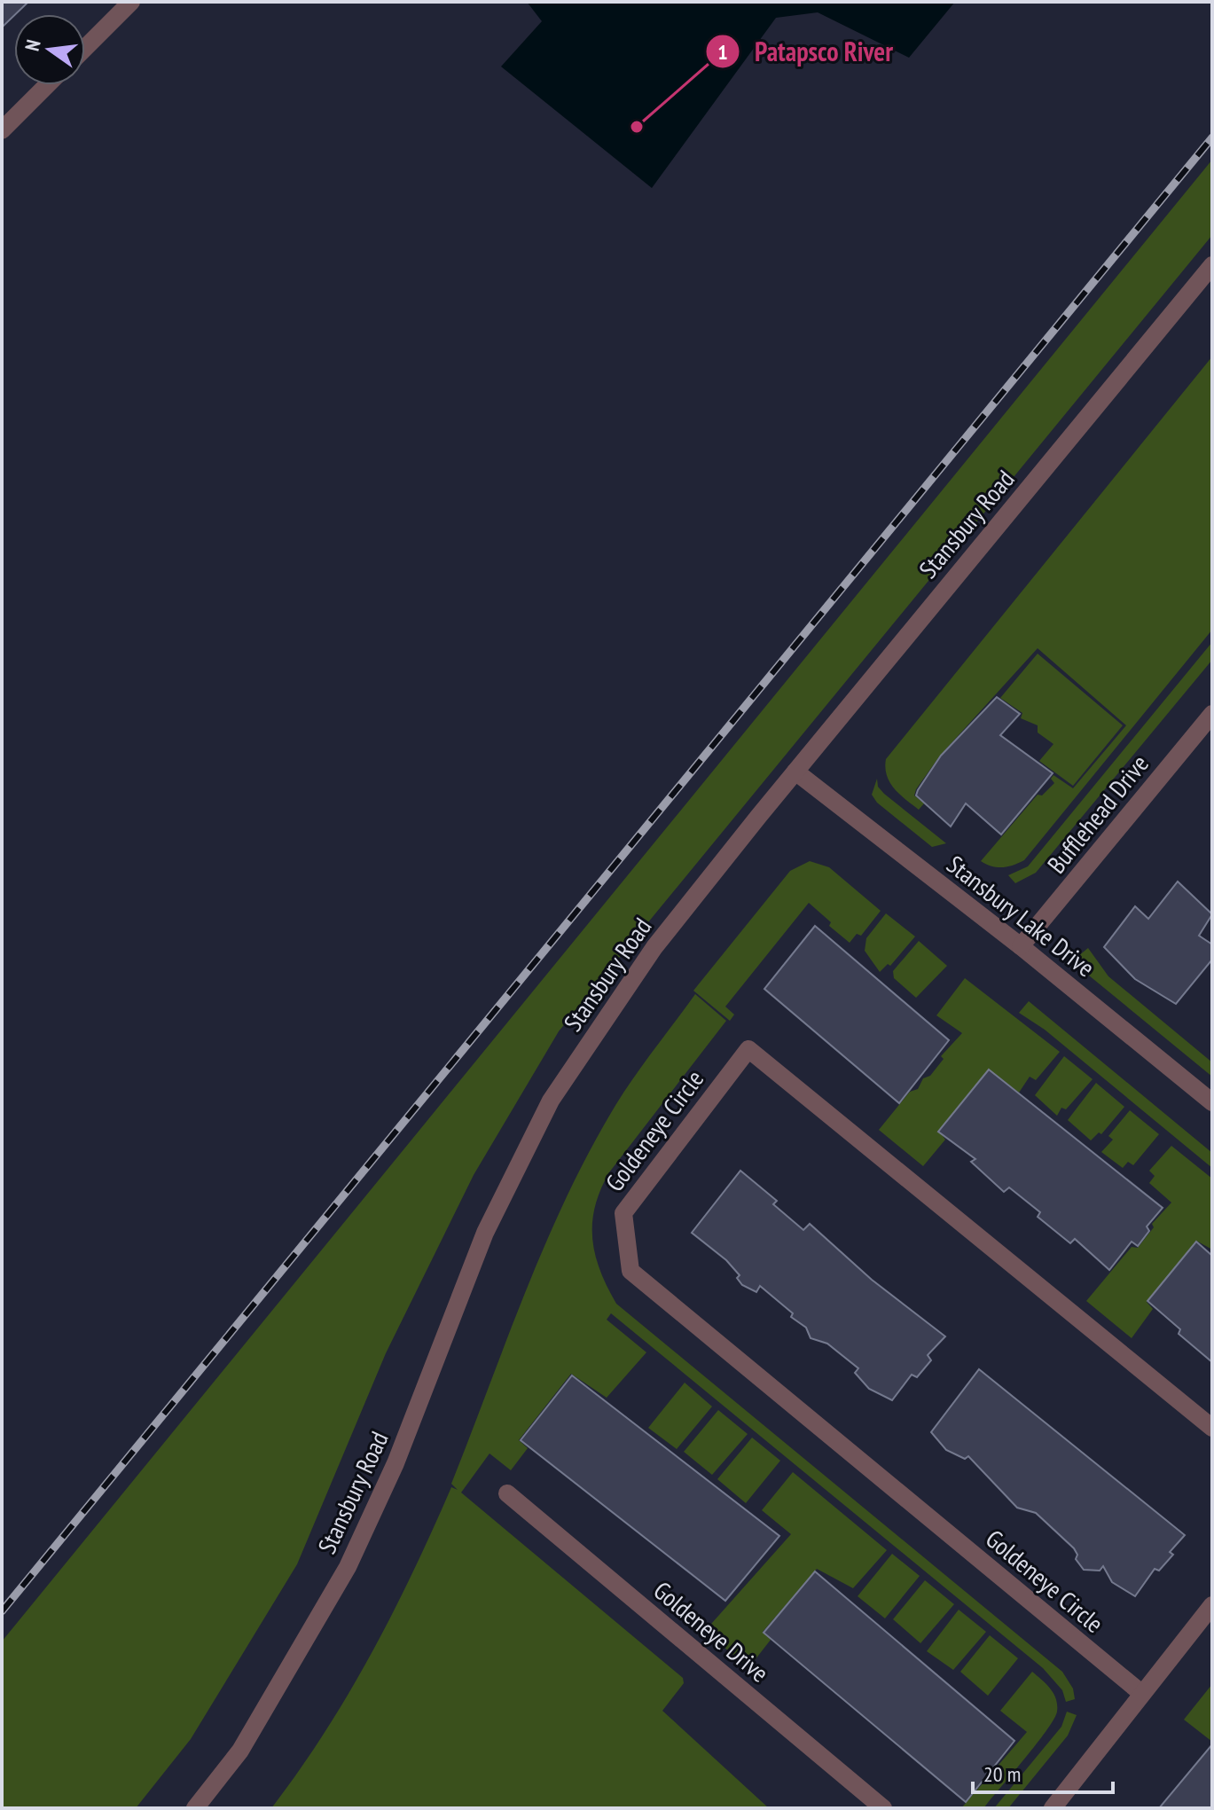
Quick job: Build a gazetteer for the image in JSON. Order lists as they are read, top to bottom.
{
  "streets": {
    "street": [
      "Stansbury Road",
      "Bufflehead Drive",
      "Stansbury Lake Drive",
      "Goldeneye Circle",
      "Goldeneye Drive"
    ]
  },
  "crossings": [
    ["Stansbury Road", "Stansbury Lake Drive"],
    ["Bufflehead Drive", "Stansbury Lake Drive"]
  ],
  "places": ["Patapsco River"],
  "scale_bar": "20 m",
  "north": "left"
}
